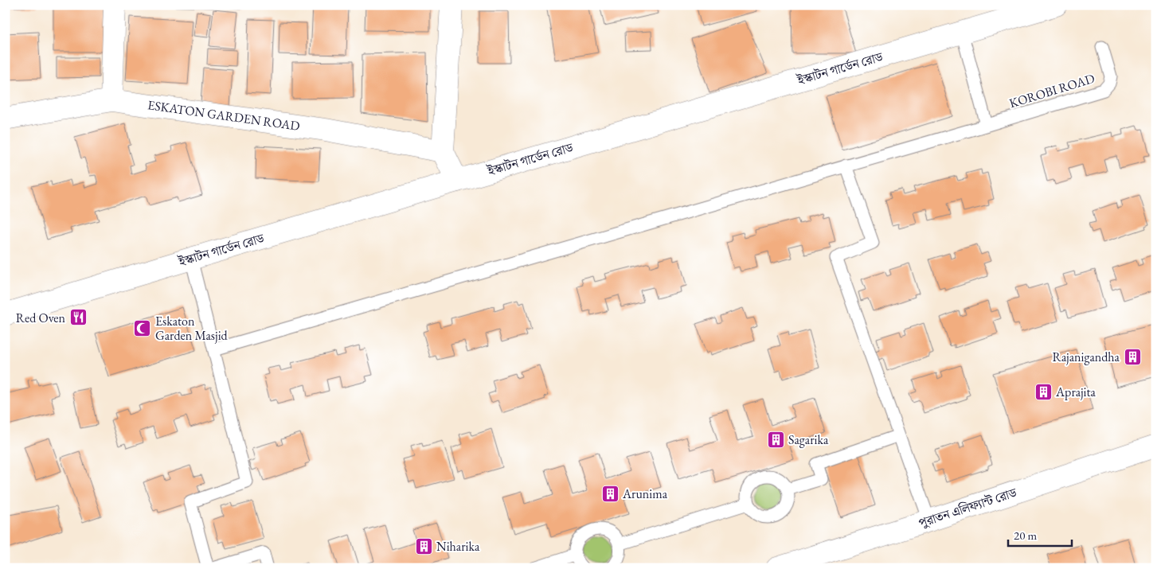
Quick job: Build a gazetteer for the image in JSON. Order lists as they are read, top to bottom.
{
  "streets": {
    "street": ["ইস্কাটন গার্ডেন রোড", "ESKATON GARDEN ROAD", "পুরাতন এলিফ্যান্ট রোড"],
    "lane": ["KOROBI ROAD"]
  },
  "places": {
    "restaurant": ["Red Oven"],
    "mosque": ["Eskaton Garden Masjid"],
    "building": [
      "Rajanigandha",
      "Aprajita",
      "Sagarika",
      "Arunima",
      "Niharika"
    ]
  },
  "scale_bar": "20 m"
}
